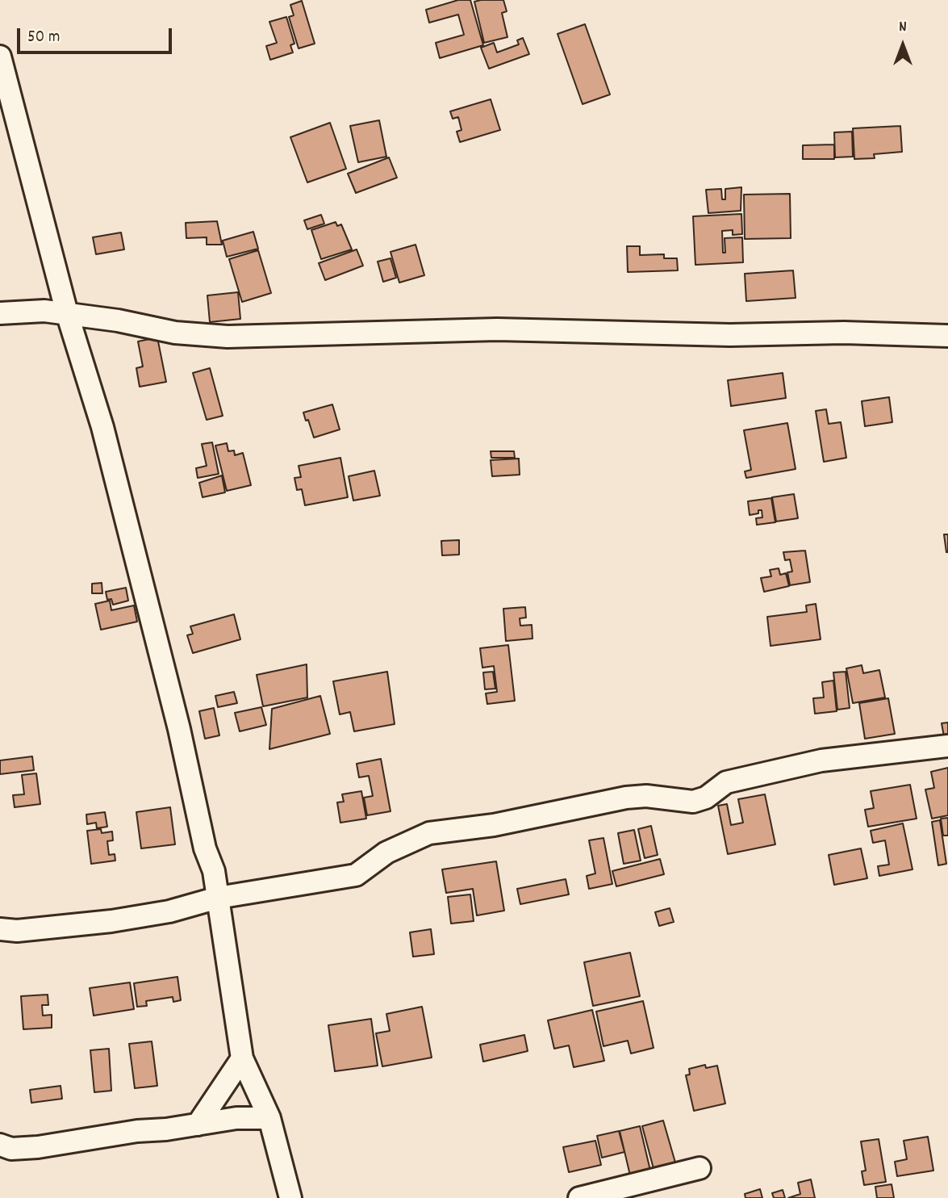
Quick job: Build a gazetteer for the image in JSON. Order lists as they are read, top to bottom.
{
  "scale_bar": "50 m",
  "north": "top"
}
